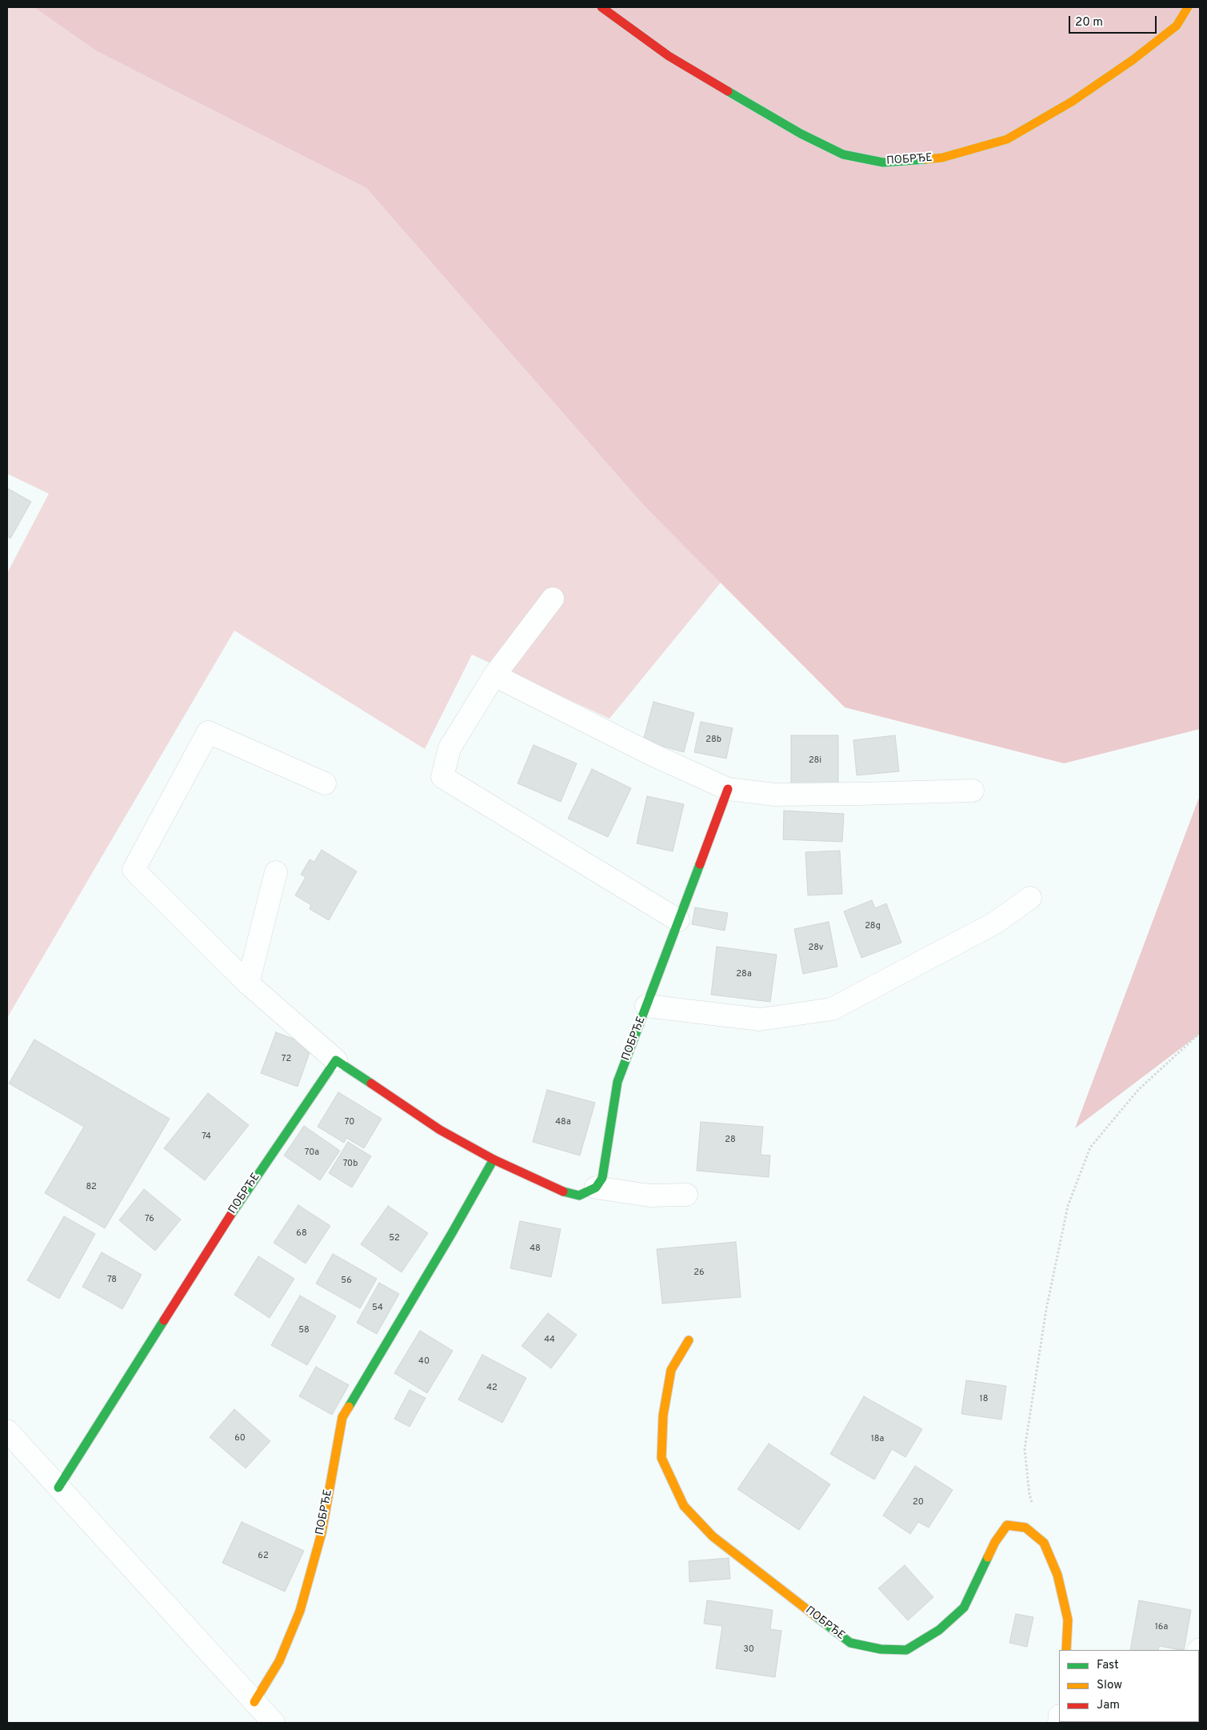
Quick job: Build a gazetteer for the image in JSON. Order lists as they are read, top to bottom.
{
  "streets": {
    "street": ["ПОБРЂЕ"]
  },
  "house_numbers": [
    "28b",
    "28i",
    "28g",
    "28v",
    "28a",
    "72",
    "70",
    "48a",
    "74",
    "28",
    "70a",
    "70b",
    "82",
    "76",
    "68",
    "52",
    "48",
    "26",
    "78",
    "56",
    "54",
    "58",
    "44",
    "40",
    "42",
    "18",
    "60",
    "18a",
    "20",
    "62",
    "16a",
    "30"
  ],
  "legend": ["Fast", "Slow", "Jam"],
  "scale_bar": "20 m"
}
